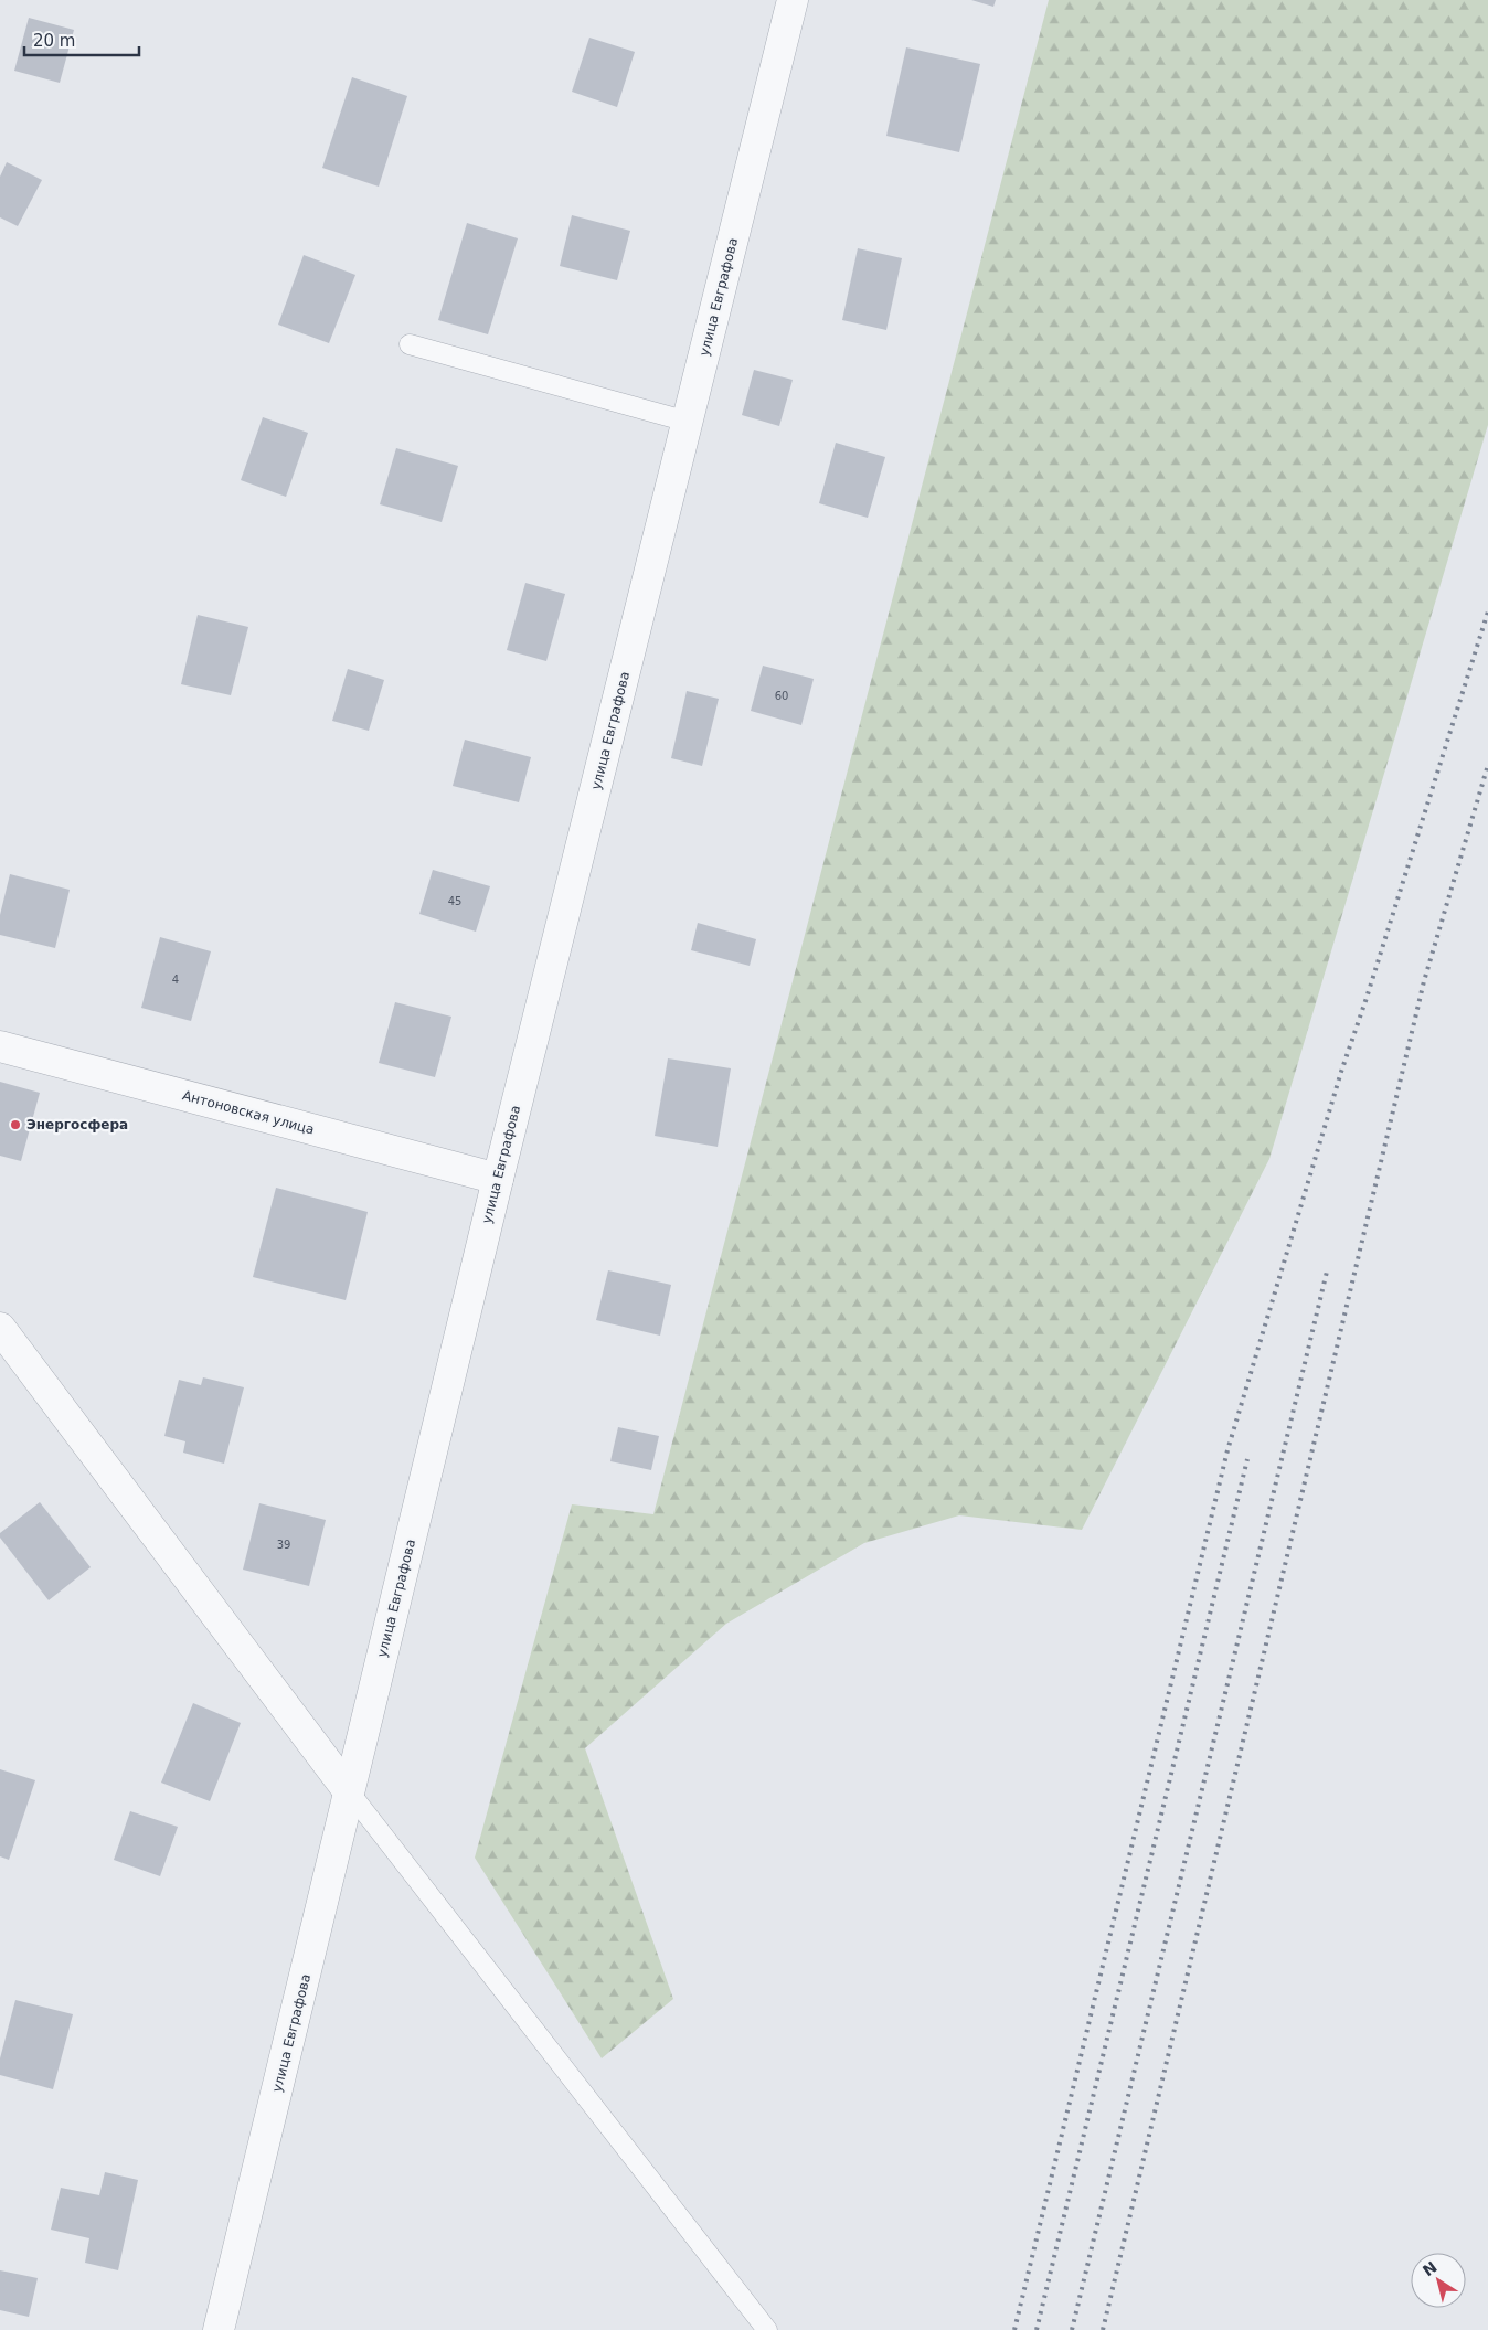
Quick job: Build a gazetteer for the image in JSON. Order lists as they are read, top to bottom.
{
  "streets": {
    "street": ["улица Евграфова", "Антоновская улица"]
  },
  "crossings": [
    ["улица Евграфова", "Антоновская улица"]
  ],
  "places": ["Энергосфера"],
  "house_numbers": [
    "60",
    "45",
    "4",
    "39"
  ],
  "scale_bar": "20 m",
  "north": "top left"
}
